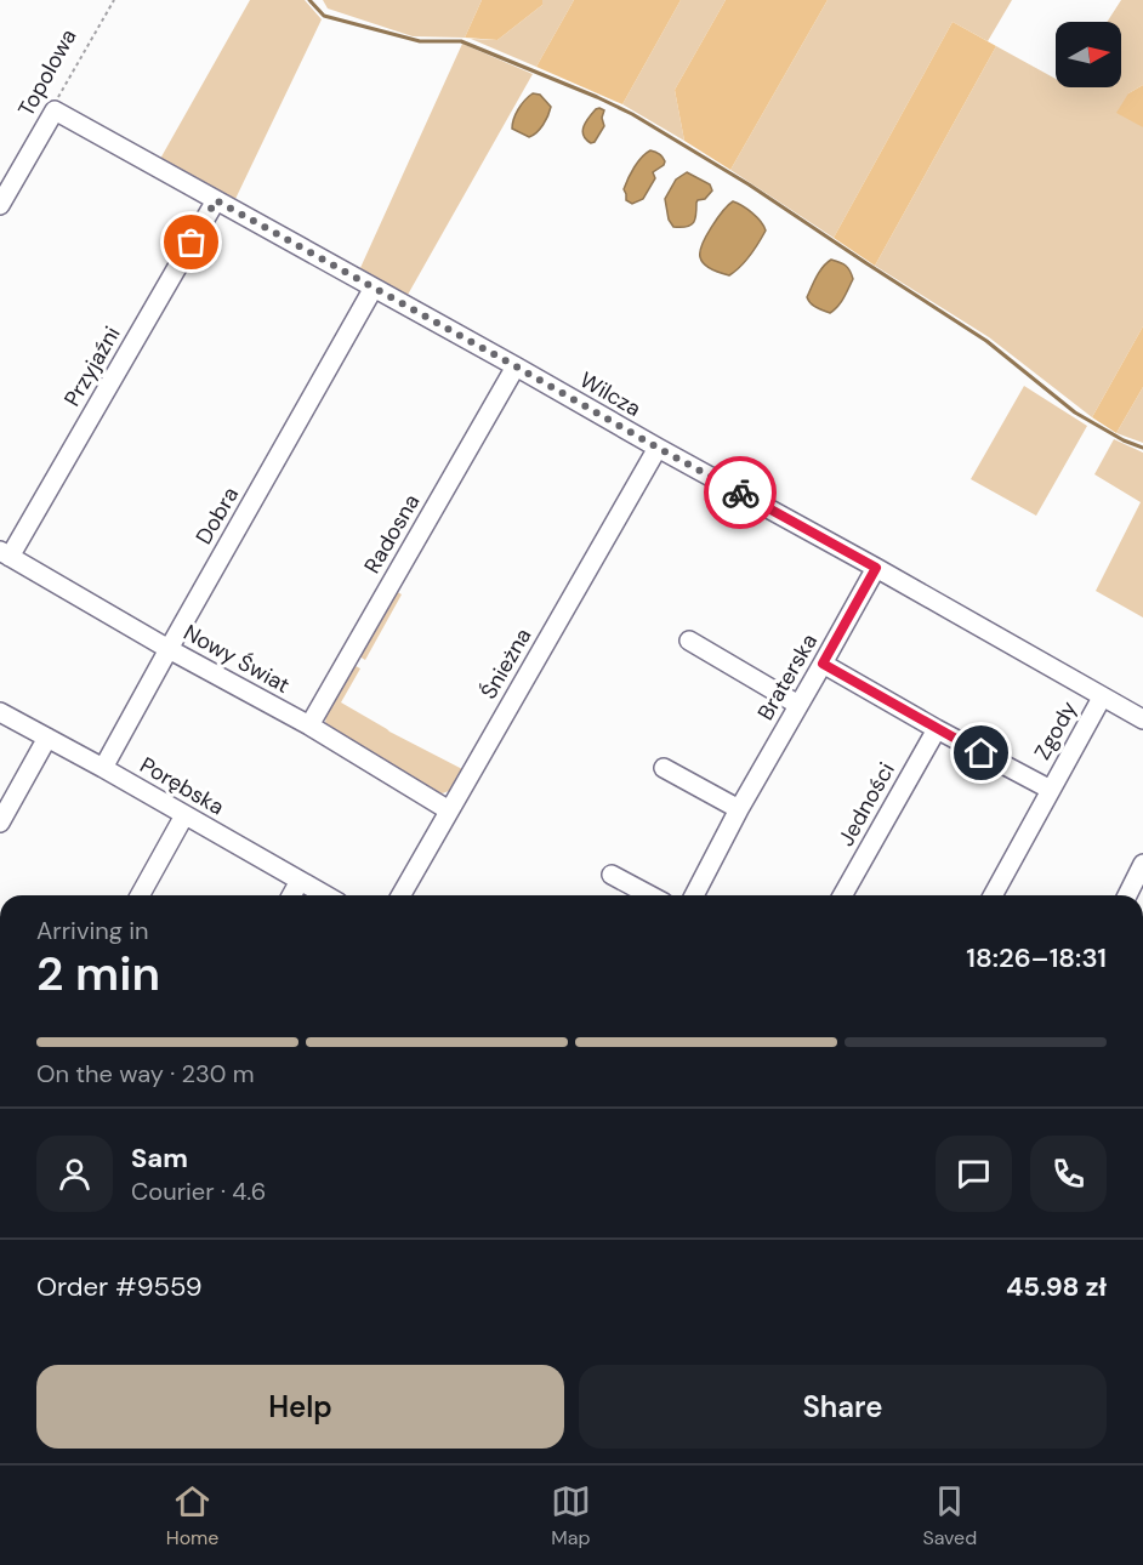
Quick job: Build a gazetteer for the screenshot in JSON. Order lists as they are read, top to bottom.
{
  "streets": {
    "street": [
      "Topolowa",
      "Przyjaźni",
      "Wilcza",
      "Dobra",
      "Radosna",
      "Nowy Świat",
      "Śnieżna",
      "Braterska",
      "Zgody",
      "Porębska",
      "Jedności"
    ]
  },
  "crossings": [
    ["Topolowa", "Wilcza"],
    ["Przyjaźni", "Wilcza"],
    ["Przyjaźni", "Nowy Świat"],
    ["Wilcza", "Dobra"],
    ["Wilcza", "Radosna"],
    ["Wilcza", "Śnieżna"],
    ["Wilcza", "Braterska"],
    ["Wilcza", "Zgody"],
    ["Dobra", "Nowy Świat"],
    ["Dobra", "Porębska"],
    ["Radosna", "Nowy Świat"],
    ["Nowy Świat", "Śnieżna"]
  ],
  "north": "right",
  "page": {
    "heading": ["2 min", "Arriving in", "18:26–18:31"],
    "panel": [
      "Sam",
      "Courier · 4.6",
      "Order #9559",
      "45.98 zł"
    ],
    "bar": "On the way · 230 m",
    "buttons": ["Help", "Share"],
    "tabs": ["Home", "Map", "Saved"]
  }
}
